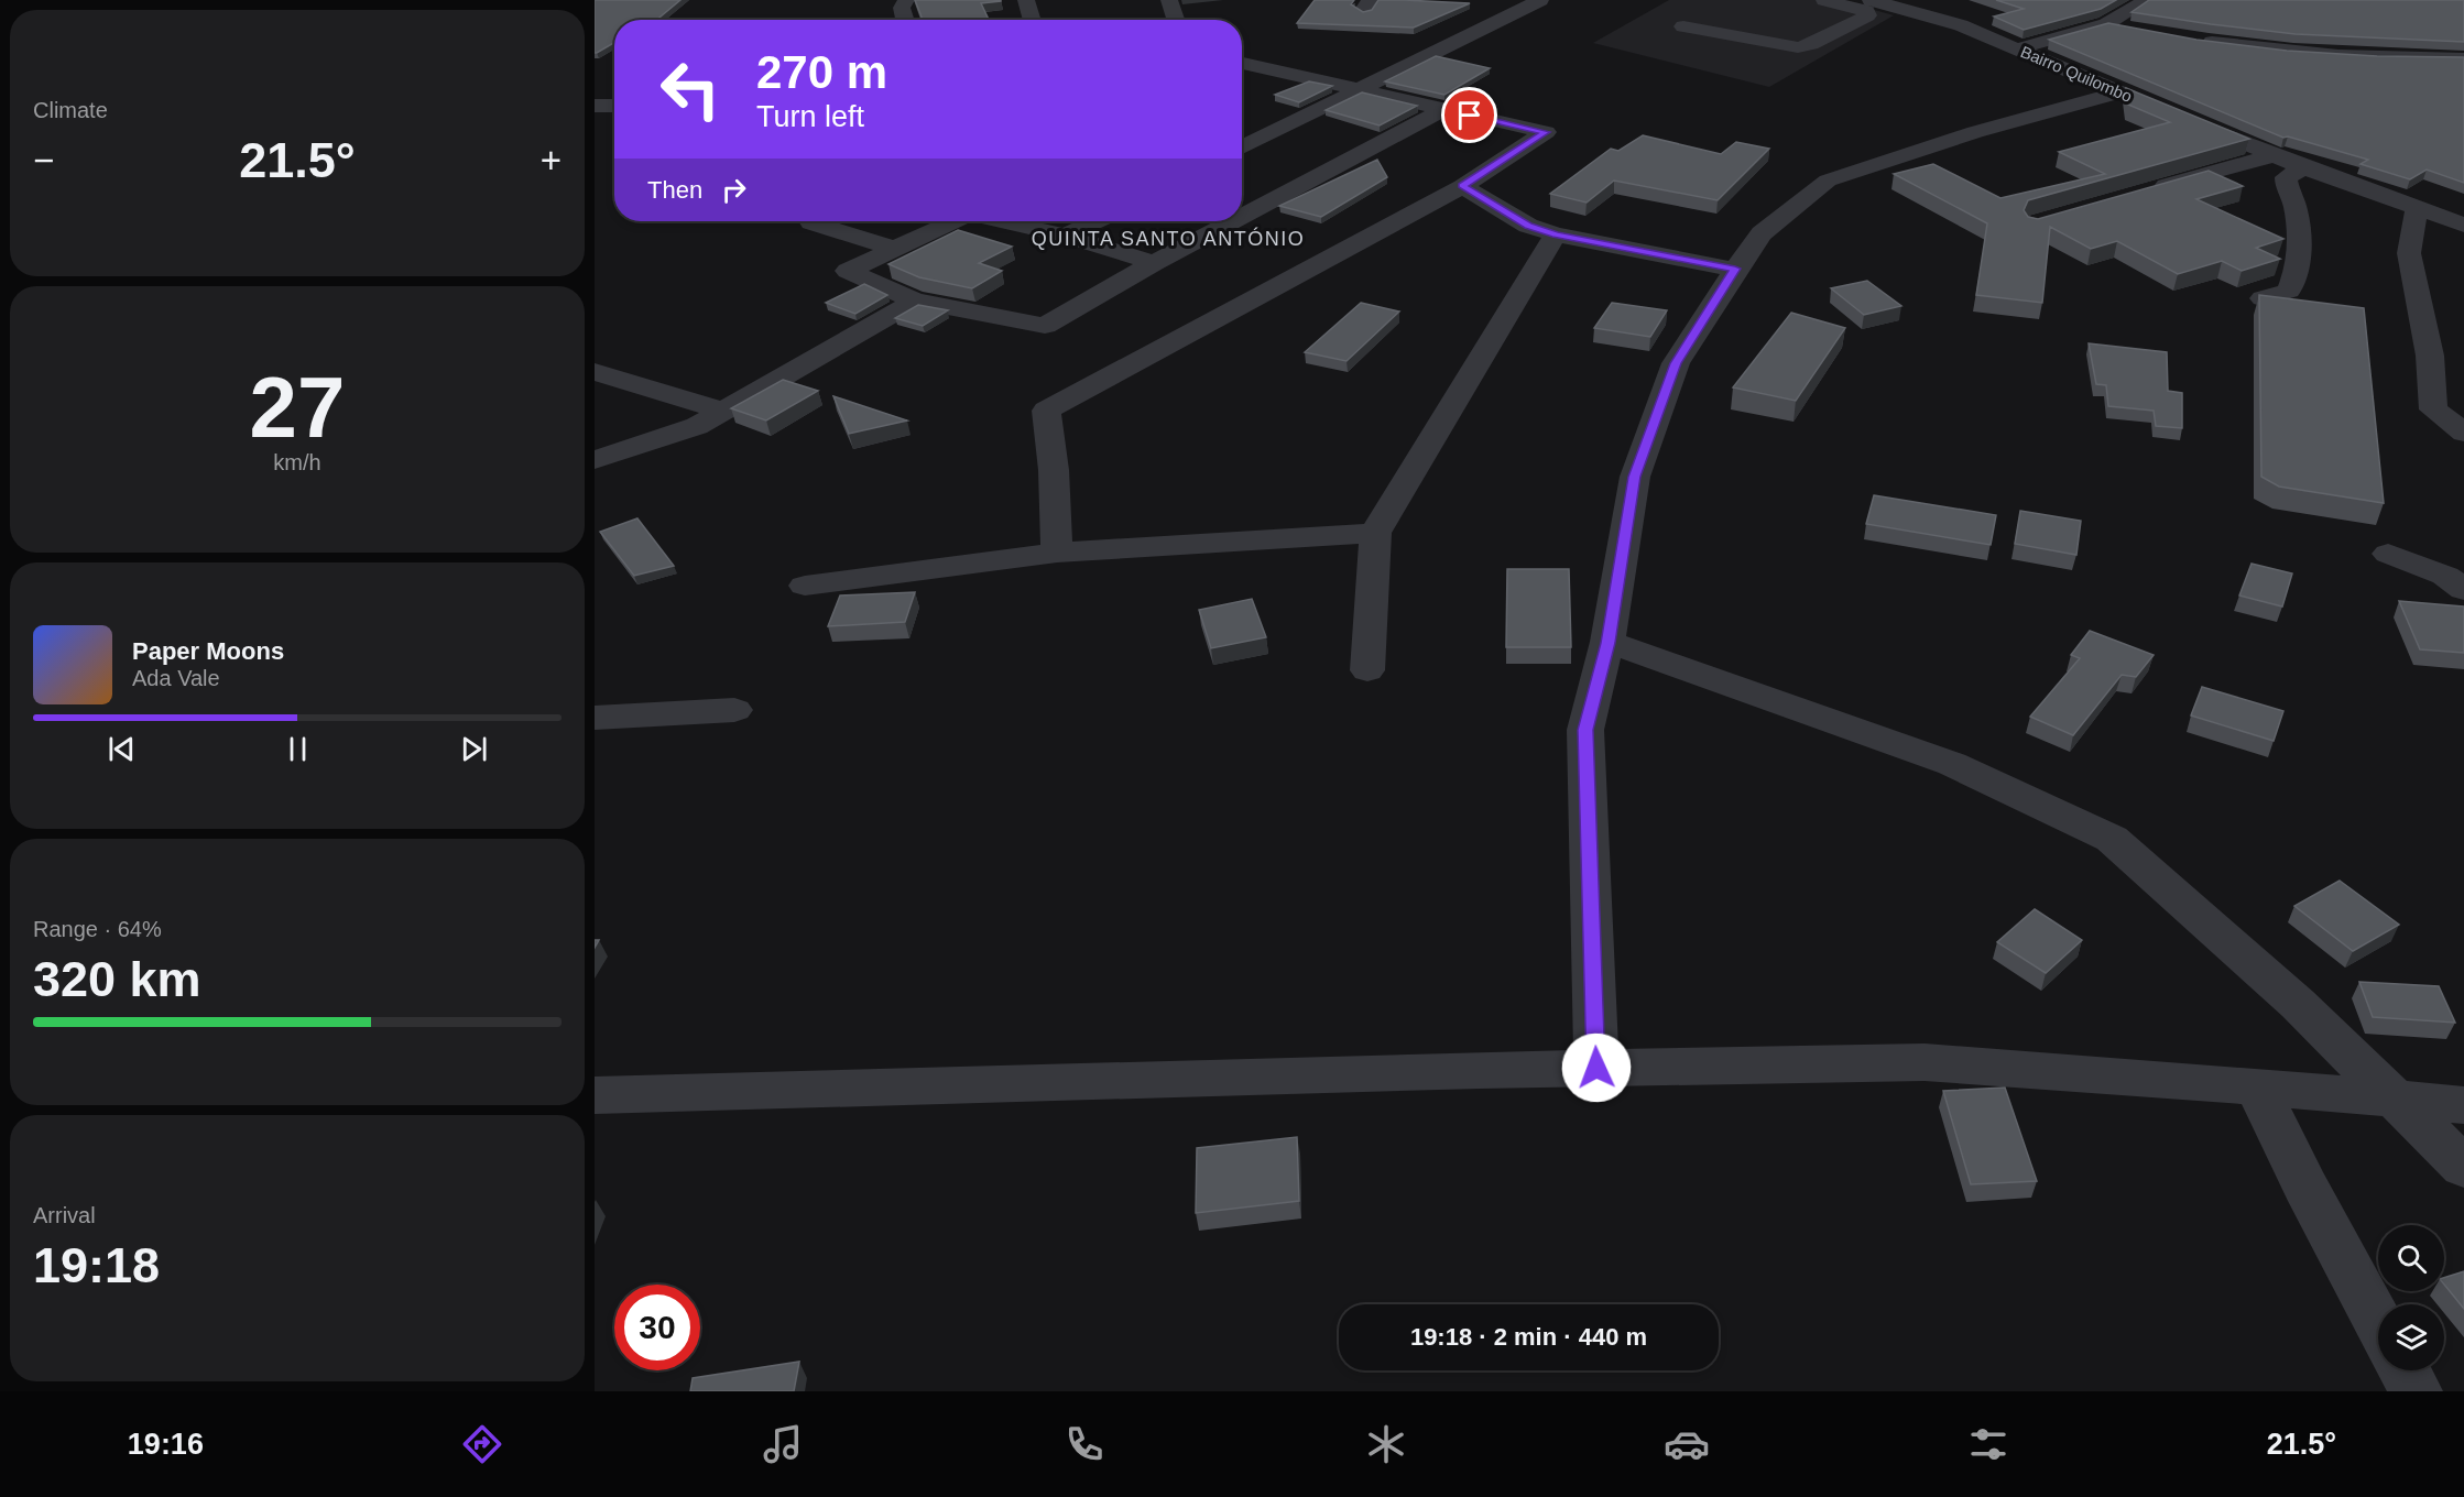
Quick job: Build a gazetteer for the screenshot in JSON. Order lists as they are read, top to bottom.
{
  "streets": {
    "street": ["Bairro Quilombo"]
  },
  "districts": ["QUINTA SANTO ANTÓNIO"],
  "page": {
    "tile": [
      "Climate",
      ["27", "km/h"],
      ["Range · 64%", "320 km"],
      ["Arrival", "19:18"]
    ],
    "turn": ["270 m", "Turn left"],
    "heat": ["−", "21.5°", "+"],
    "then": "Then",
    "song": ["Paper Moons", "Ada Vale"],
    "limit": "30",
    "trip": "19:18 · 2 min · 440 m",
    "tabs": ["19:16", "21.5°"]
  }
}
